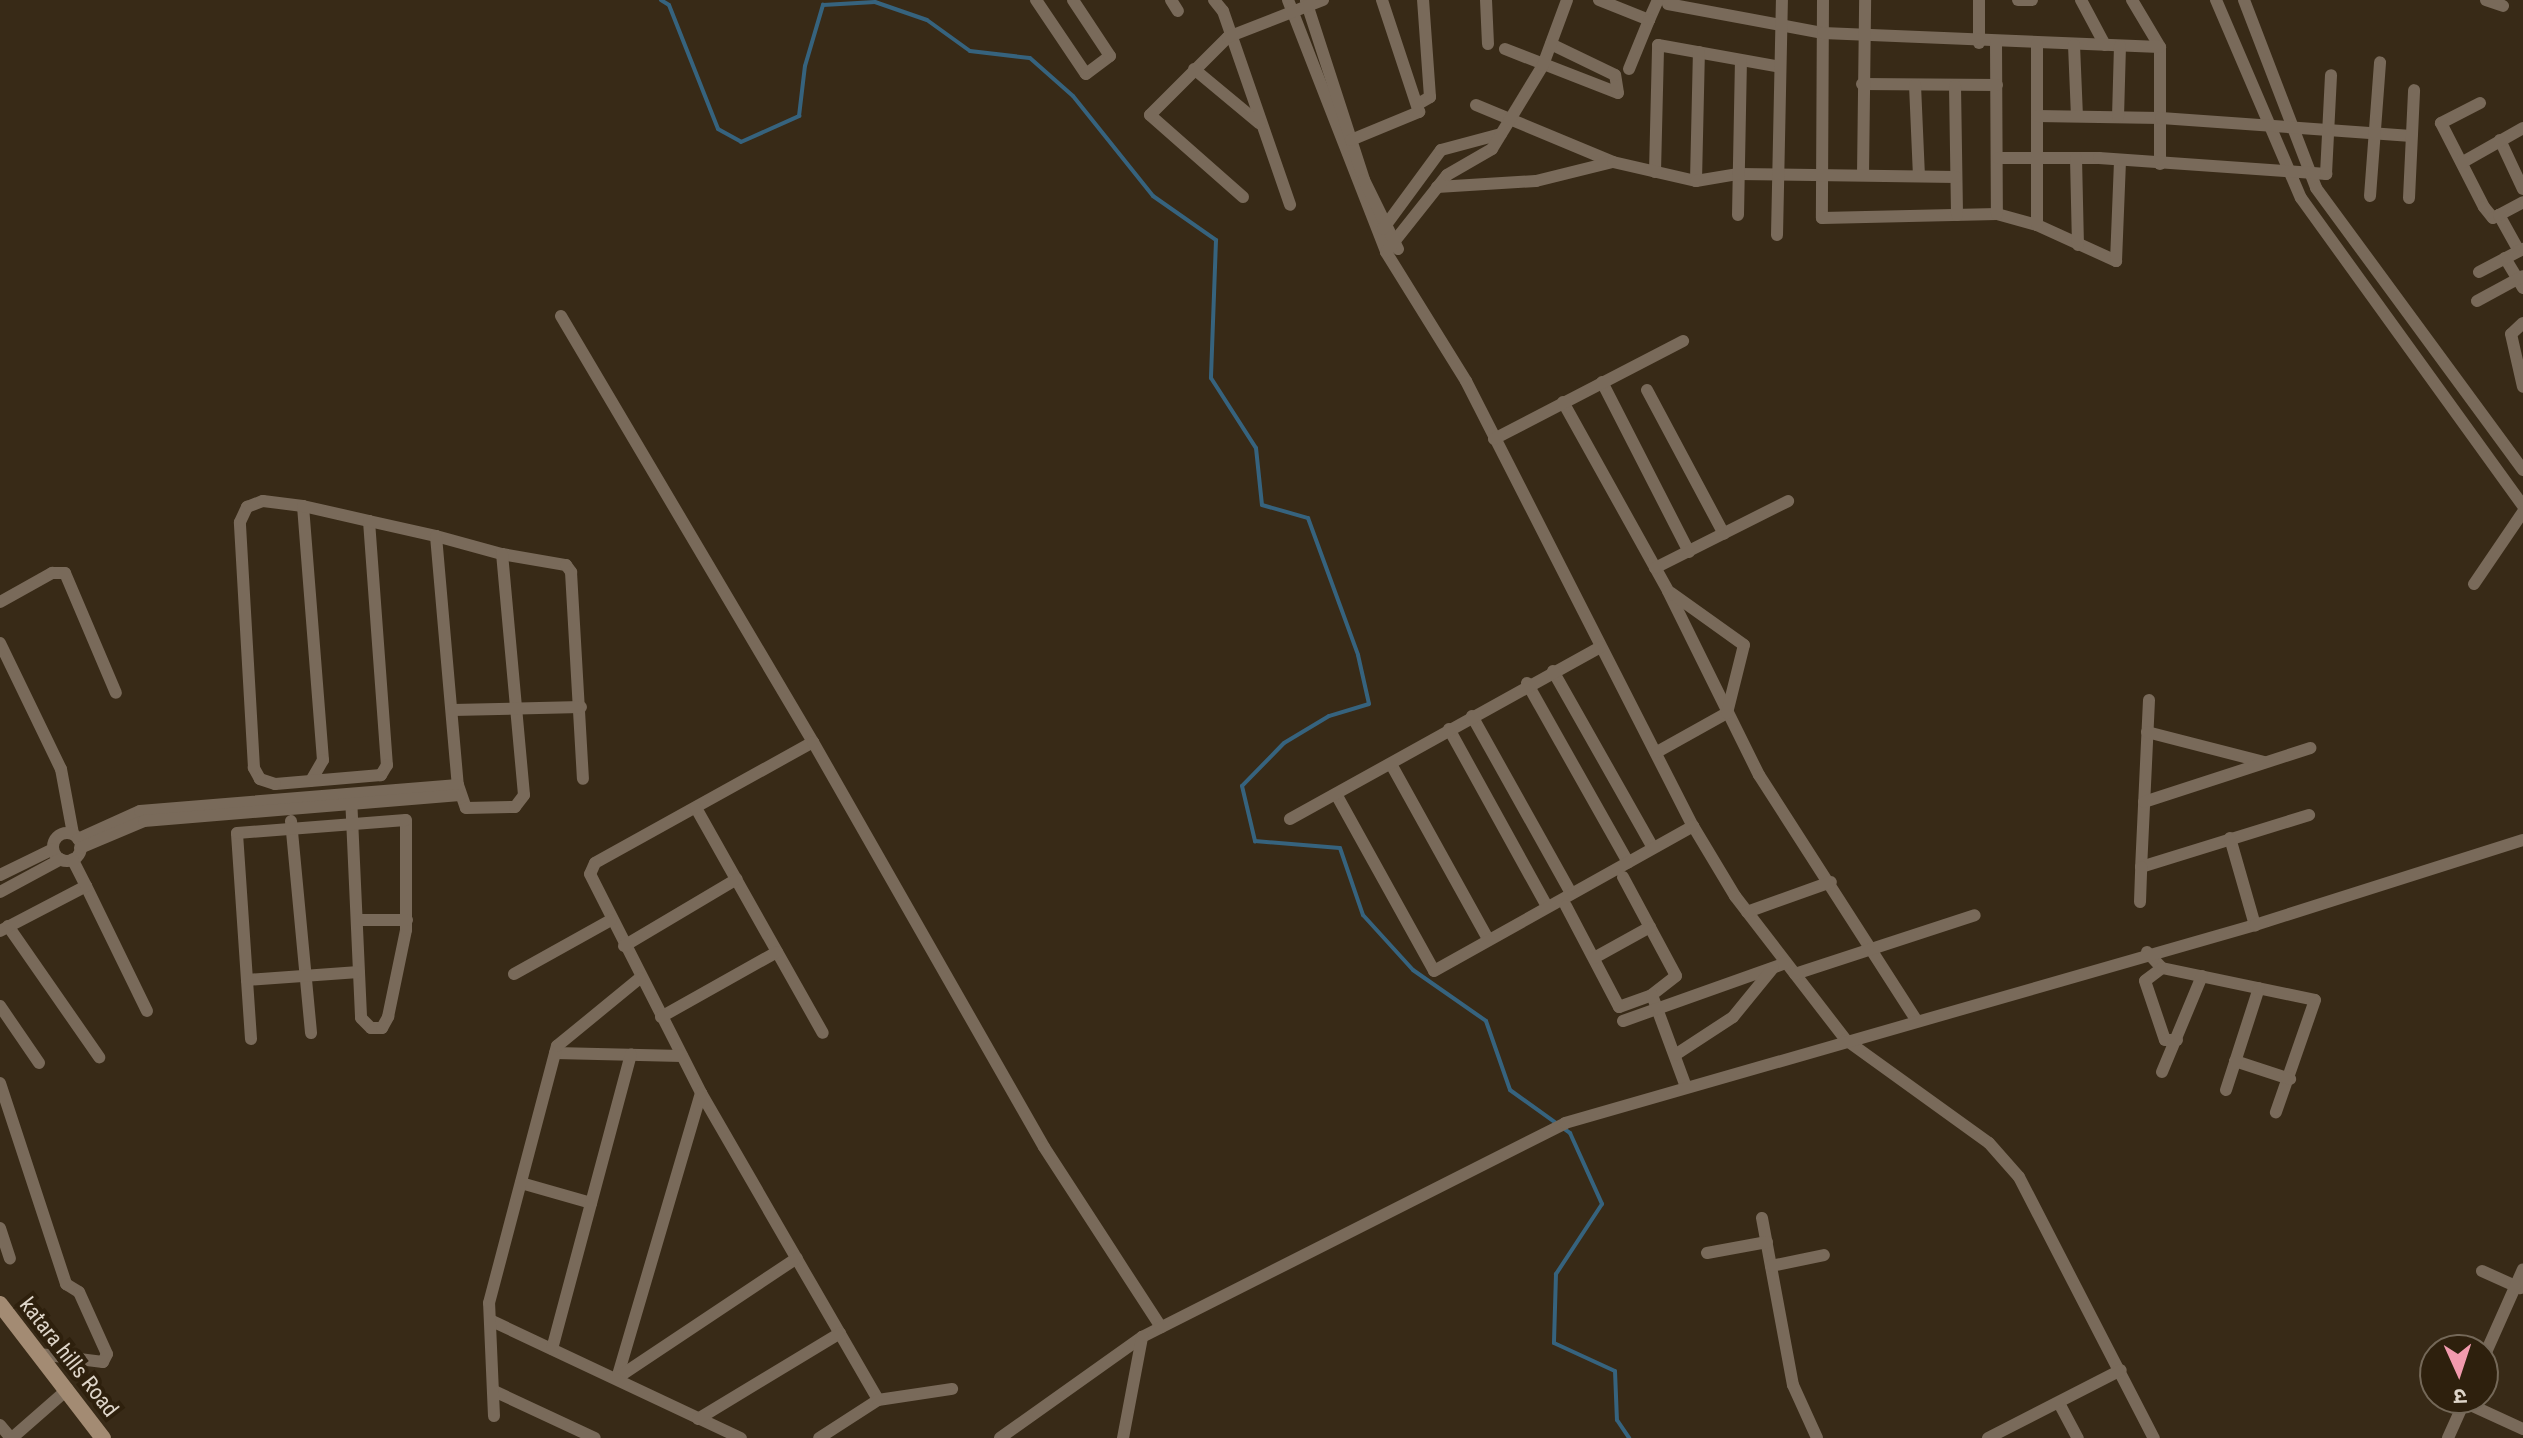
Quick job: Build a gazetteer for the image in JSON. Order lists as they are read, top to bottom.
{
  "streets": {
    "main road": ["katara hills Road"]
  },
  "north": "bottom"
}
